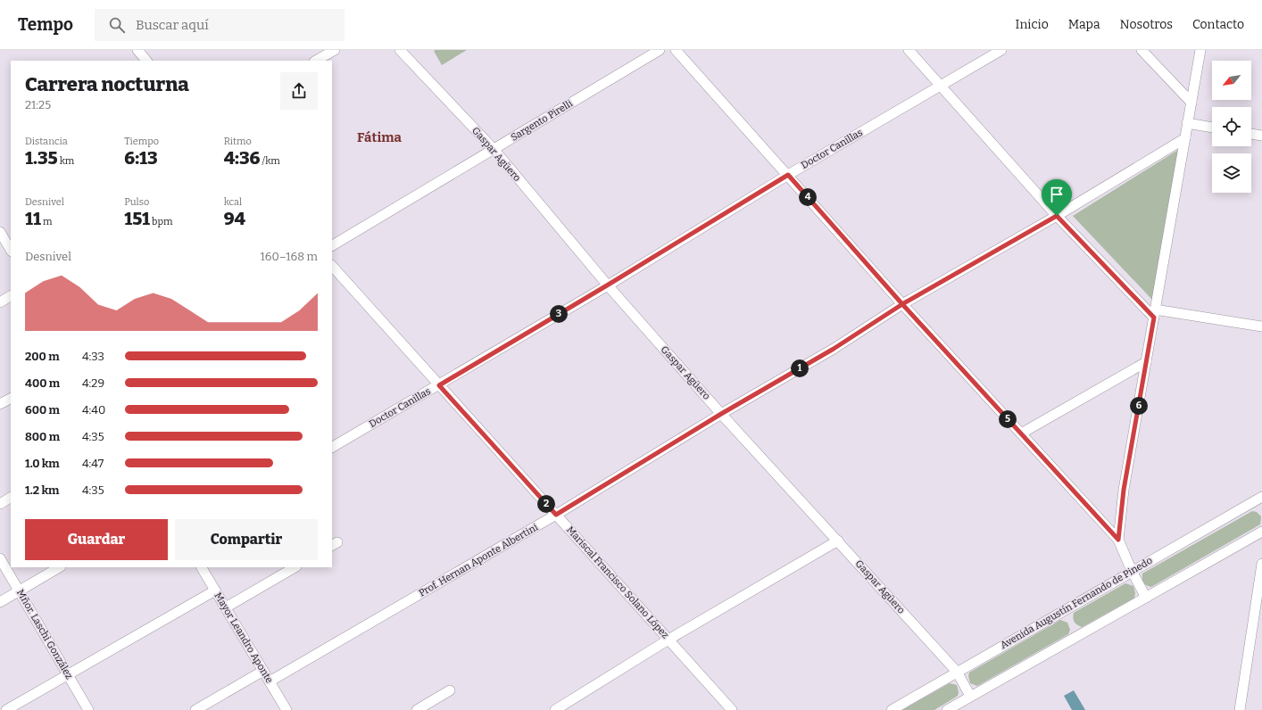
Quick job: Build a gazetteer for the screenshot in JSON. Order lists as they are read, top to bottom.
{
  "streets": {
    "street": [
      "Sargento Pirelli",
      "Doctor Canillas",
      "Gaspar Agüero",
      "Prof. Hernan Aponte Albertini",
      "Mariscal Francisco Solano López",
      "Avenida Augustín Fernando de Pinedo",
      "Mñor. Laschi González",
      "Mayor Leandro Aponte"
    ]
  },
  "crossings": [
    ["Sargento Pirelli", "Gaspar Agüero"],
    ["Doctor Canillas", "Gaspar Agüero"],
    ["Doctor Canillas", "Mariscal Francisco Solano López"],
    ["Gaspar Agüero", "Prof. Hernan Aponte Albertini"],
    ["Gaspar Agüero", "Avenida Augustín Fernando de Pinedo"],
    ["Prof. Hernan Aponte Albertini", "Mariscal Francisco Solano López"],
    ["Prof. Hernan Aponte Albertini", "Mayor Leandro Aponte"]
  ],
  "districts": ["Fátima"],
  "north": "bottom left",
  "page": {
    "header": "Tempo",
    "search": "Buscar aquí",
    "nav": [
      "Inicio",
      "Mapa",
      "Nosotros",
      "Contacto"
    ],
    "heading": ["Carrera nocturna", "21:25"],
    "stats": [
      ["Distancia", "1.35 km"],
      ["Tiempo", "6:13"],
      ["Ritmo", "4:36 /km"],
      ["Desnivel", "11 m"],
      ["Pulso", "151 bpm"],
      ["kcal", "94"]
    ],
    "pins": [
      "4",
      "3",
      "1",
      "6",
      "5",
      "2"
    ],
    "chart": ["Desnivel", "160–168 m"],
    "list": [
      {
        "name": "200 m",
        "note": "4:33"
      },
      {
        "name": "400 m",
        "note": "4:29"
      },
      {
        "name": "600 m",
        "note": "4:40"
      },
      {
        "name": "800 m",
        "note": "4:35"
      },
      {
        "name": "1.0 km",
        "note": "4:47"
      },
      {
        "name": "1.2 km",
        "note": "4:35"
      }
    ],
    "buttons": ["Guardar", "Compartir"]
  }
}
